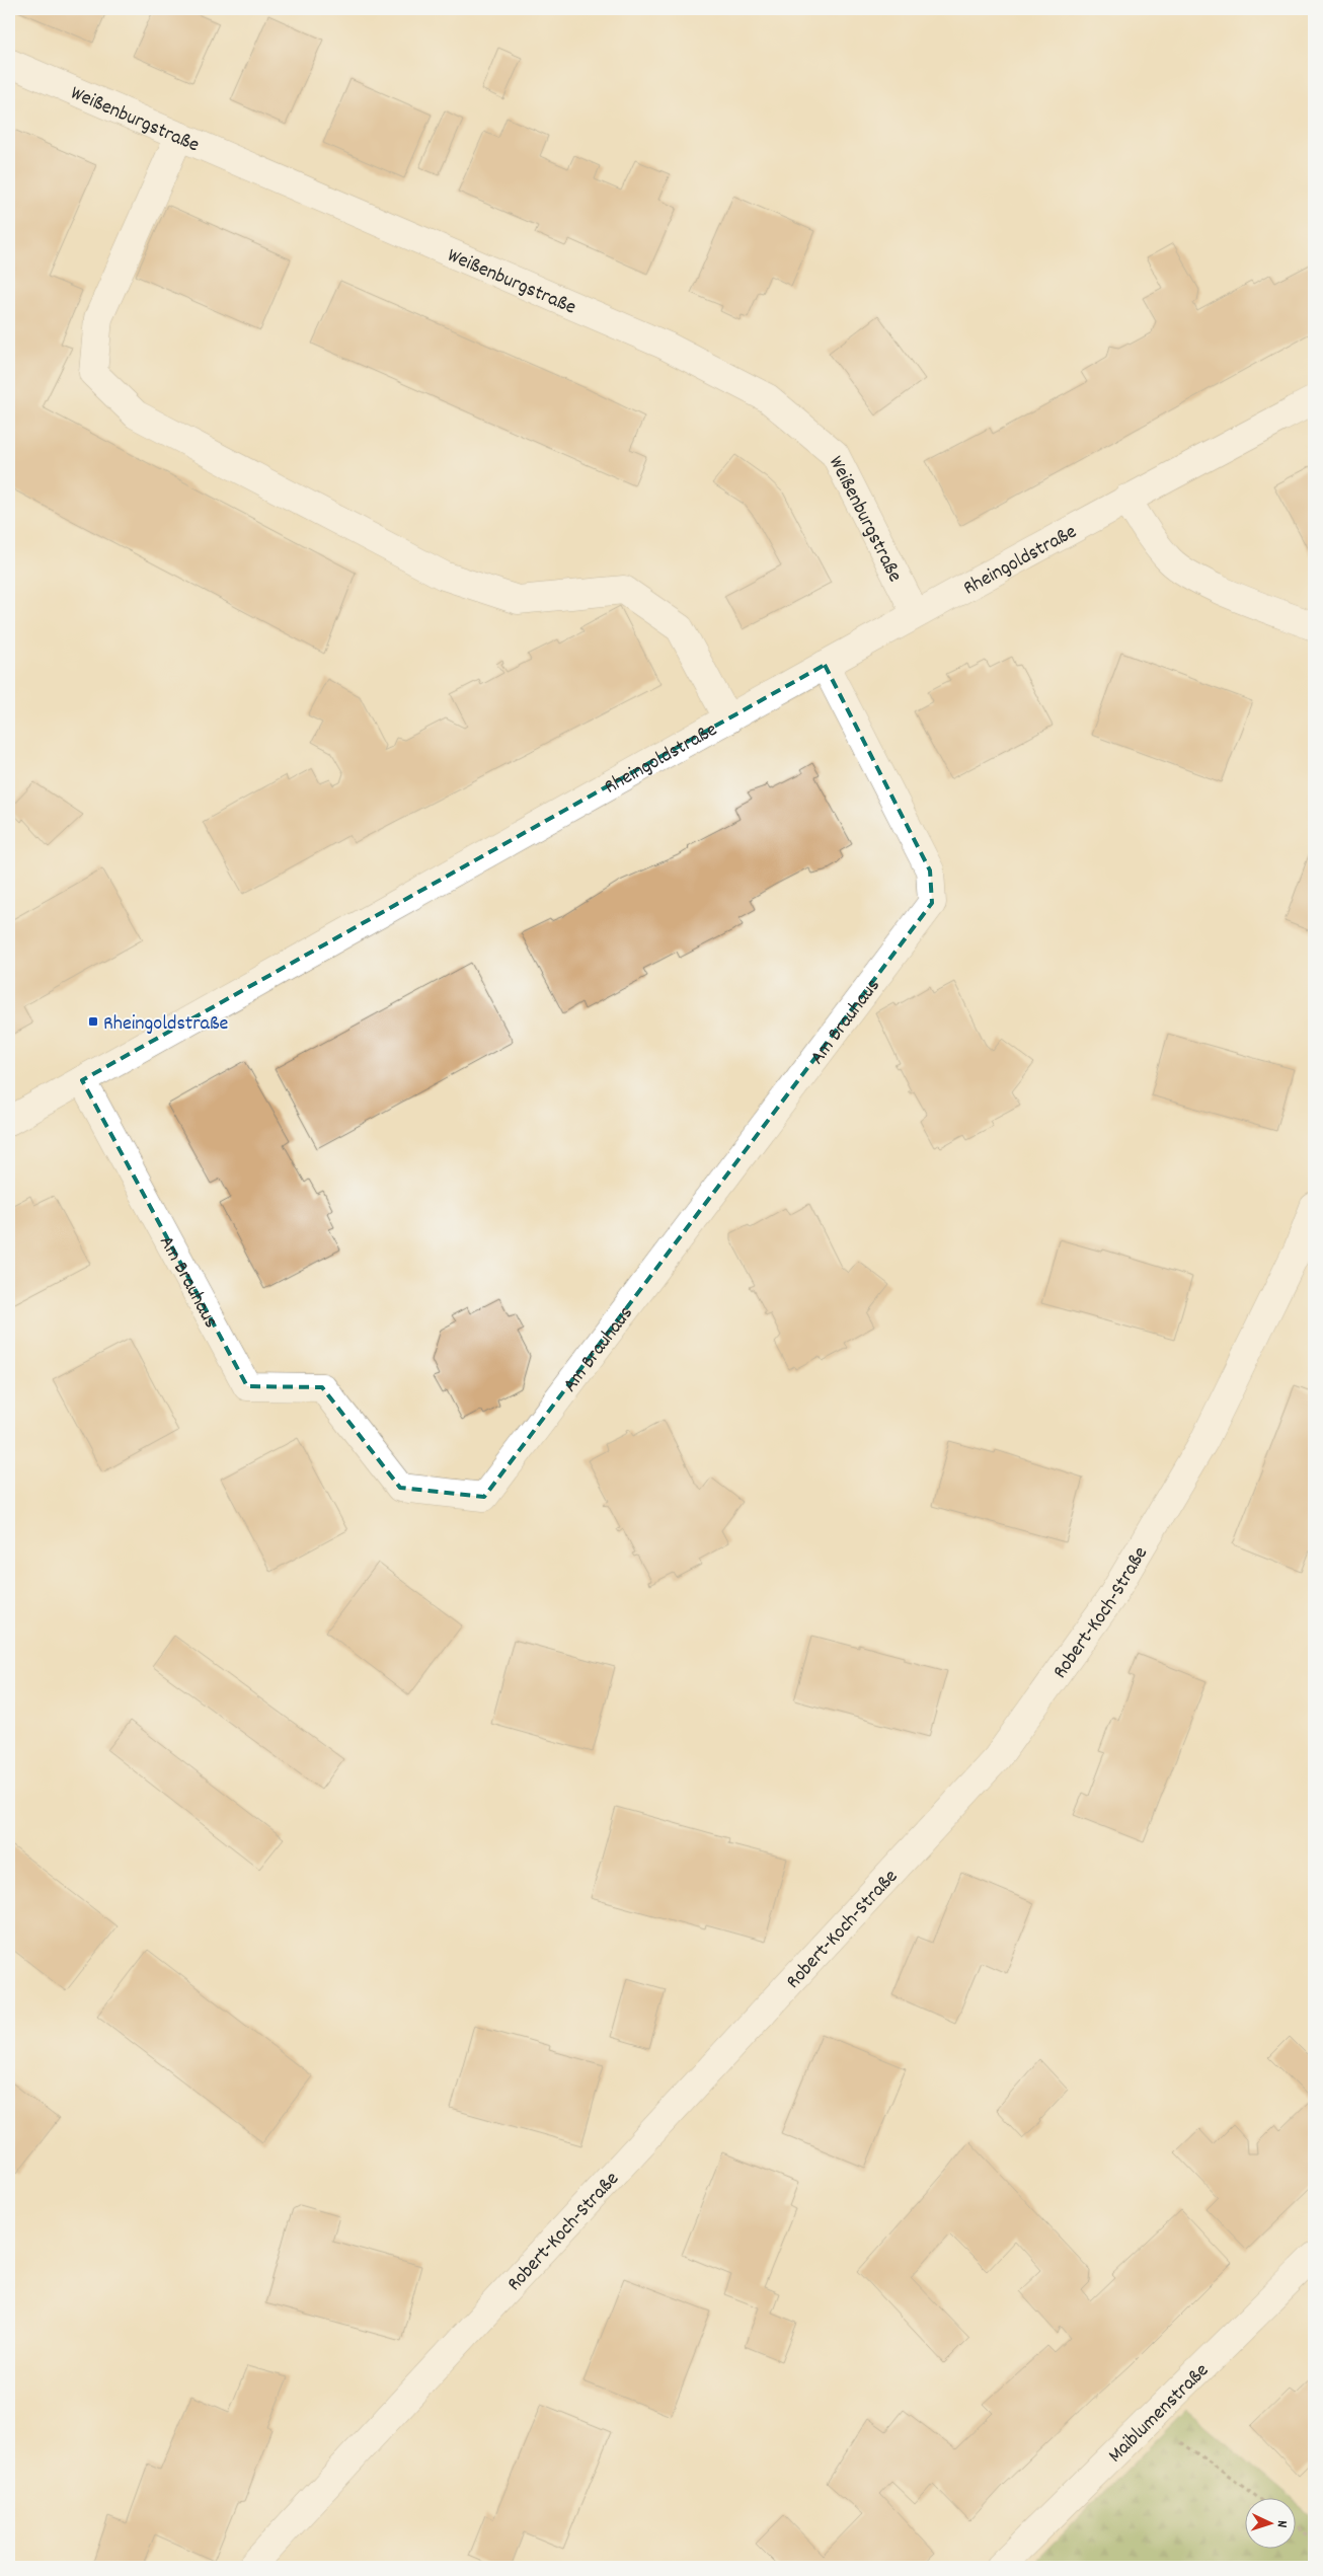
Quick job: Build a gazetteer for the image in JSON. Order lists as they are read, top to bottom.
{
  "streets": {
    "street": [
      "Weißenburgstraße",
      "Rheingoldstraße",
      "Am Brauhaus",
      "Robert-Koch-Straße",
      "Maiblumenstraße"
    ]
  },
  "crossings": [
    ["Weißenburgstraße", "Rheingoldstraße"],
    ["Rheingoldstraße", "Am Brauhaus"]
  ],
  "places": {
    "transit": ["Rheingoldstraße"]
  },
  "north": "right"
}
